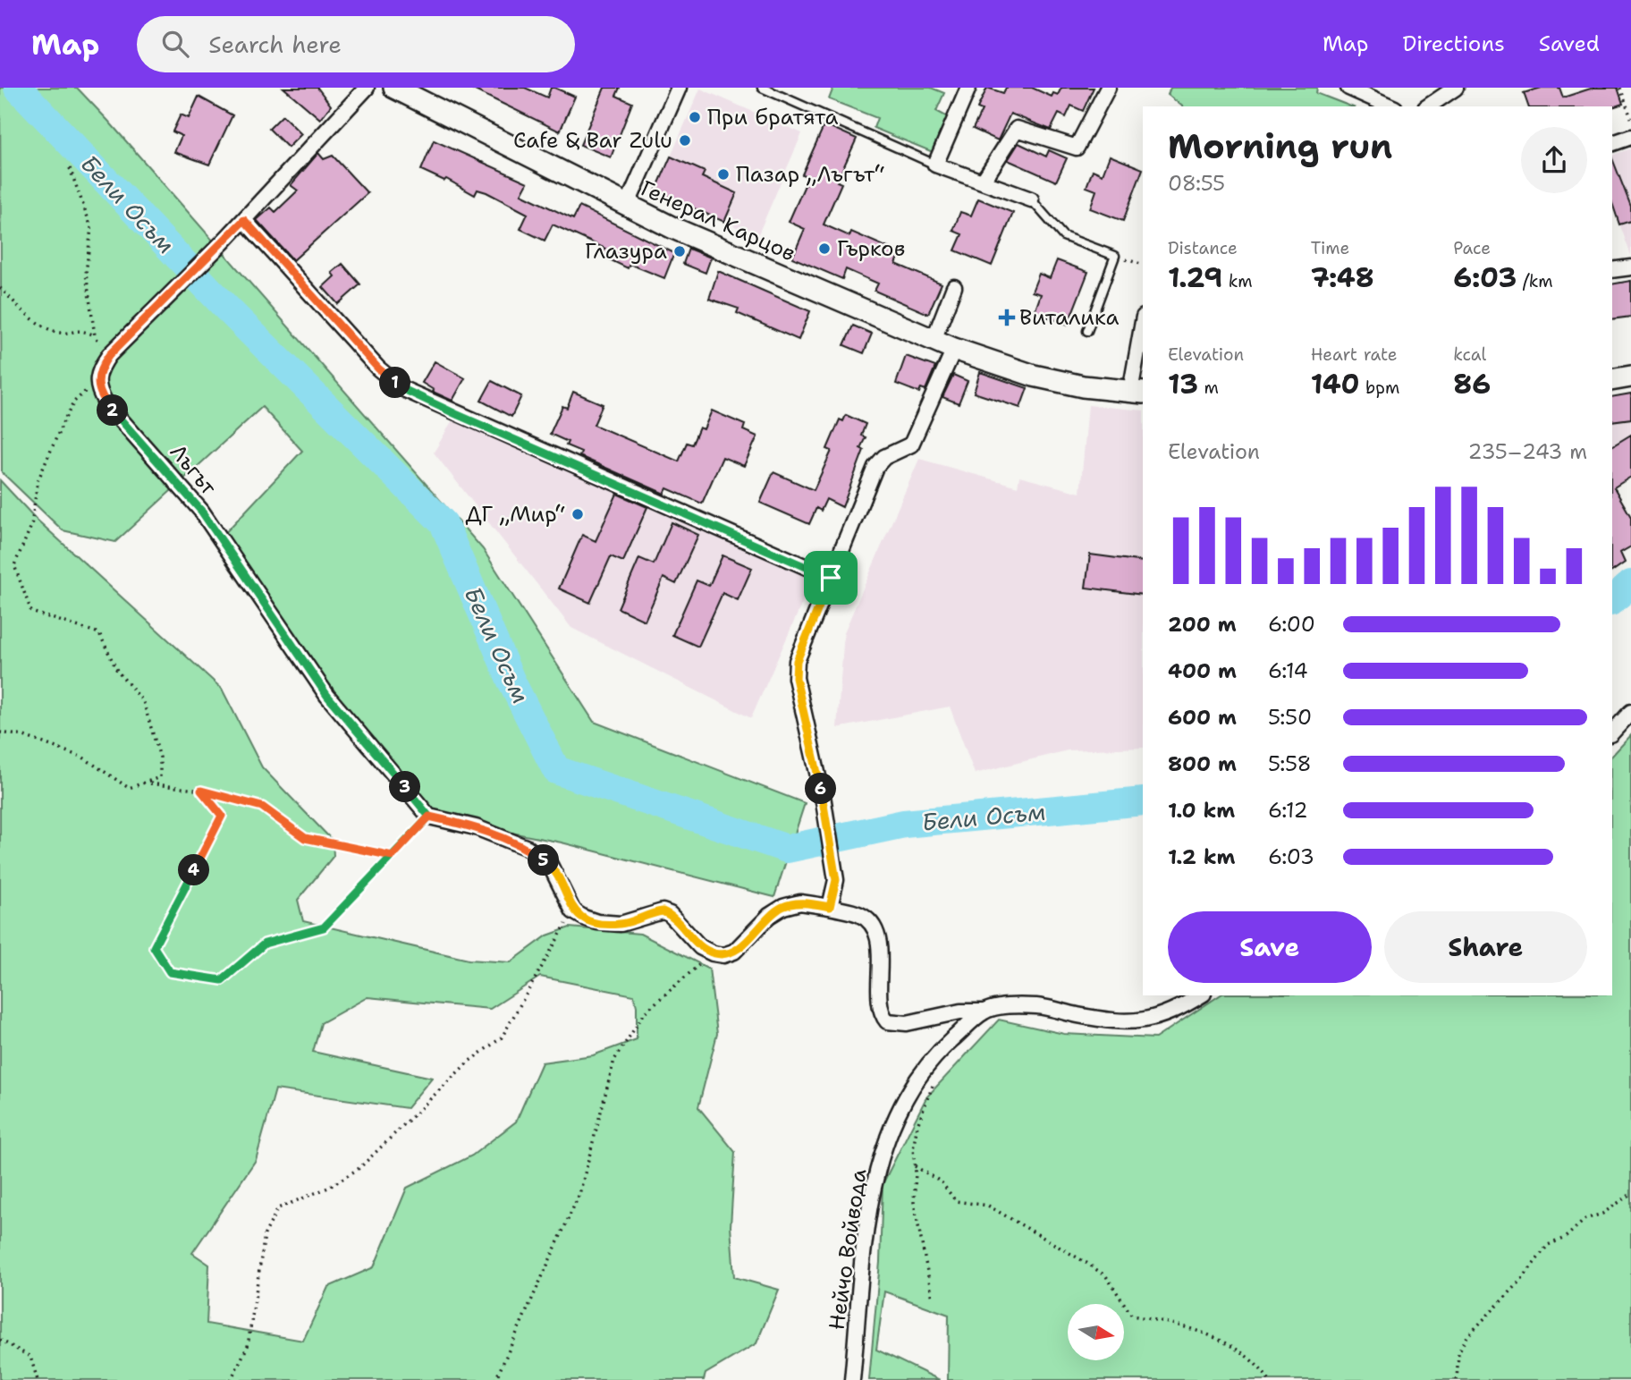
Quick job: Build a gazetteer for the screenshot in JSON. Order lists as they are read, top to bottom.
{
  "streets": {
    "main road": ["Генерал Карцов"],
    "street": ["Лъгът", "Нейчо Войвода"]
  },
  "water": ["Бели Осъм"],
  "places": {
    "other": [
      "При братята",
      "Cafe & Bar Zulu",
      "Пазар „Лъгът“",
      "Гърков",
      "Глазура",
      "ДГ „Мир“"
    ],
    "health": ["Виталика"]
  },
  "north": "right",
  "page": {
    "header": "Map",
    "search": "Search here",
    "nav": ["Map", "Directions", "Saved"],
    "heading": ["Morning run", "08:55"],
    "stats": [
      ["Distance", "1.29 km"],
      ["Time", "7:48"],
      ["Pace", "6:03 /km"],
      ["Elevation", "13 m"],
      ["Heart rate", "140 bpm"],
      ["kcal", "86"]
    ],
    "pins": [
      "1",
      "2",
      "3",
      "6",
      "5",
      "4"
    ],
    "chart": ["Elevation", "235–243 m"],
    "list": [
      {
        "name": "200 m",
        "note": "6:00"
      },
      {
        "name": "400 m",
        "note": "6:14"
      },
      {
        "name": "600 m",
        "note": "5:50"
      },
      {
        "name": "800 m",
        "note": "5:58"
      },
      {
        "name": "1.0 km",
        "note": "6:12"
      },
      {
        "name": "1.2 km",
        "note": "6:03"
      }
    ],
    "buttons": ["Save", "Share"]
  }
}
